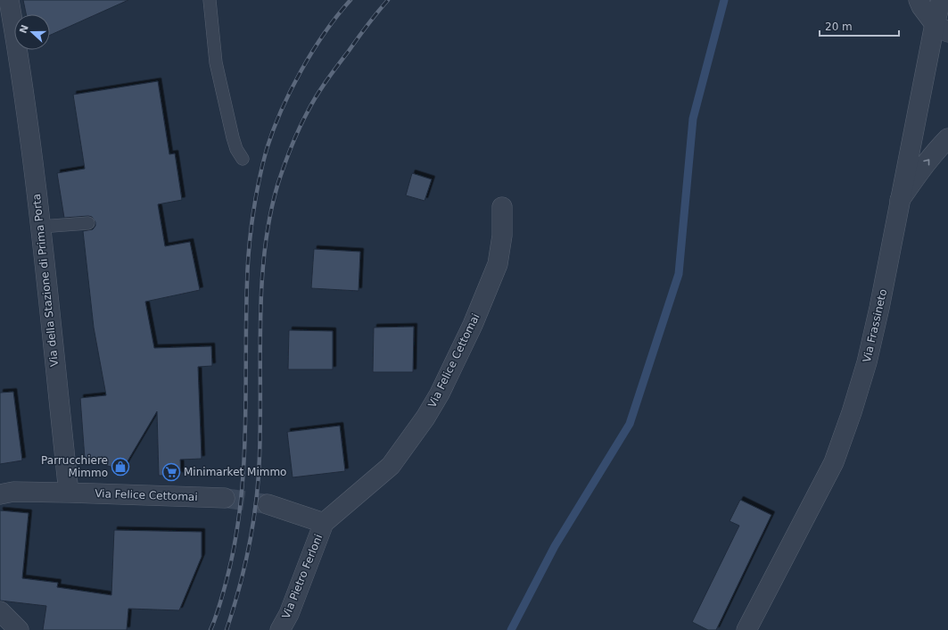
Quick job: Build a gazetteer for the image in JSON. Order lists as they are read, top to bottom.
{
  "streets": {
    "street": [
      "Via della Stazione di Prima Porta",
      "Via Frassineto",
      "Via Felice Cettomai",
      "Via Pietro Ferloni"
    ]
  },
  "crossings": [
    ["Via della Stazione di Prima Porta", "Via Felice Cettomai"],
    ["Via Felice Cettomai", "Via Pietro Ferloni"]
  ],
  "places": {
    "shop": ["Parrucchiere Mimmo"],
    "supermarket": ["Minimarket Mimmo"]
  },
  "scale_bar": "20 m",
  "north": "left"
}
